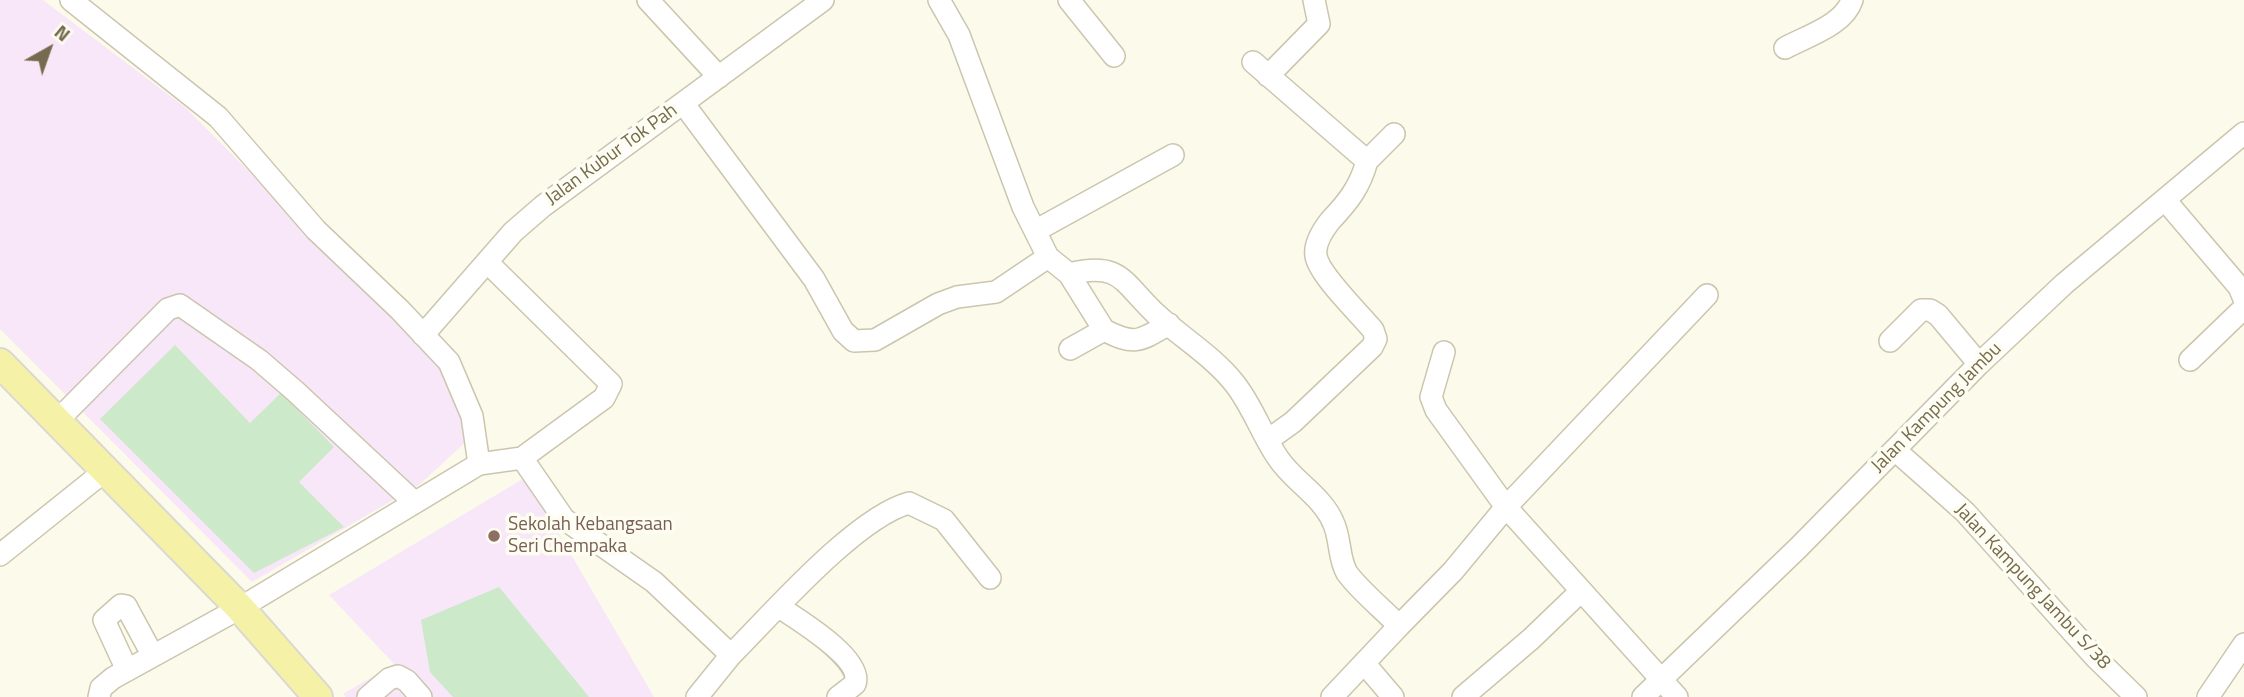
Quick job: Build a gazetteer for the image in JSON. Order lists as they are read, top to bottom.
{
  "streets": {
    "street": ["Jalan Kubur Tok Pah", "Jalan Kampung Jambu", "Jalan Kampung Jambu S/38"]
  },
  "crossings": [
    ["Jalan Kampung Jambu", "Jalan Kampung Jambu S/38"]
  ],
  "places": ["Sekolah Kebangsaan Seri Chempaka"],
  "north": "top right"
}
